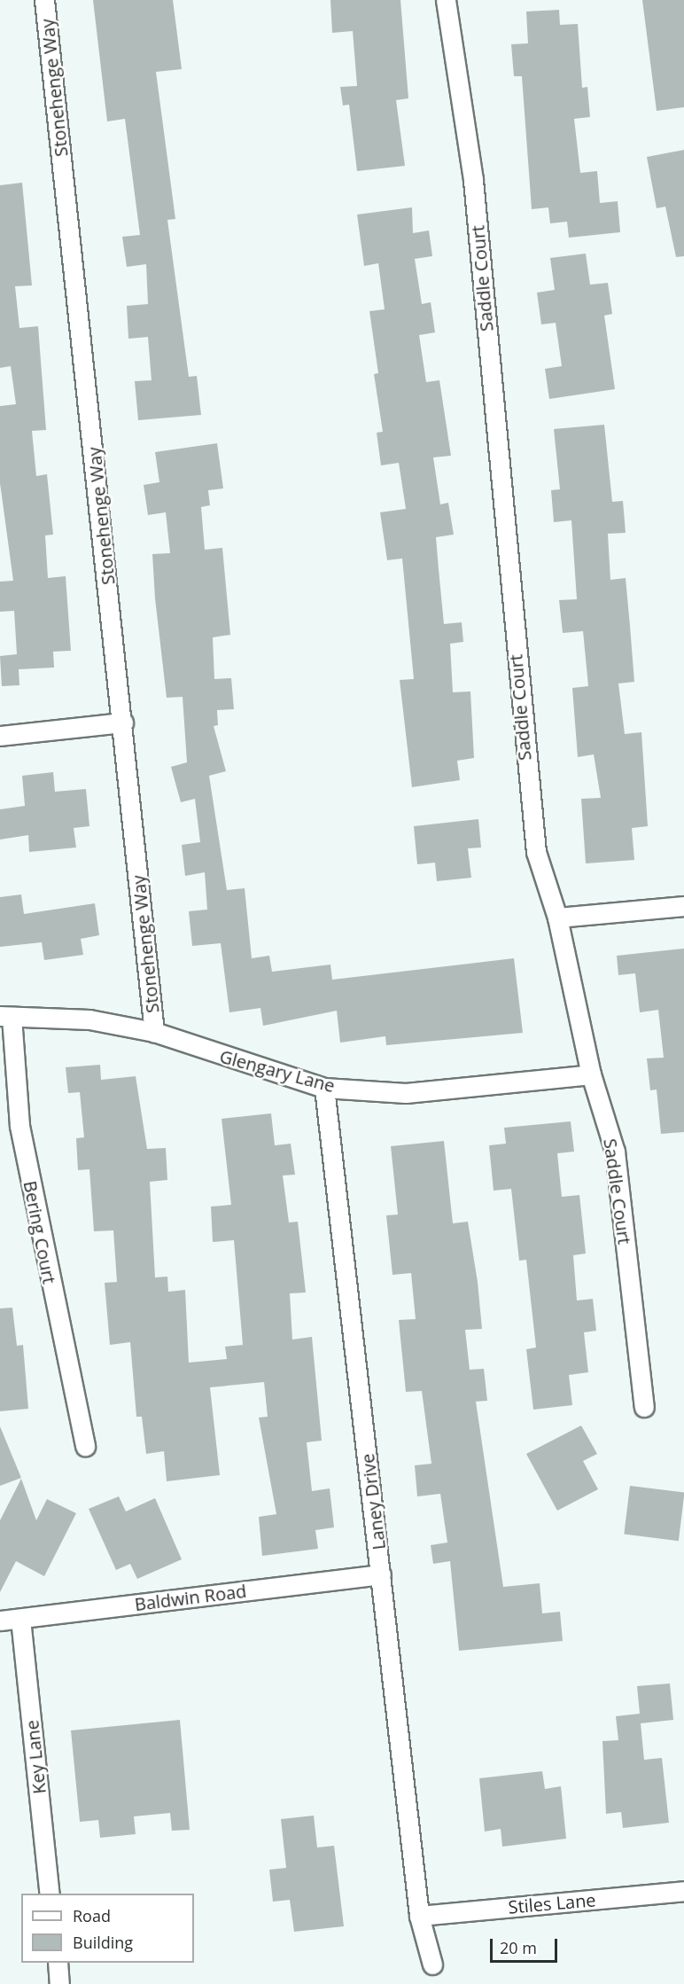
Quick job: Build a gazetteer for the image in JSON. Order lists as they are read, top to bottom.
{
  "streets": {
    "street": [
      "Stonehenge Way",
      "Saddle Court",
      "Glengary Lane",
      "Bering Court",
      "Laney Drive",
      "Baldwin Road",
      "Key Lane",
      "Stiles Lane"
    ]
  },
  "crossings": [
    ["Stonehenge Way", "Glengary Lane"],
    ["Saddle Court", "Glengary Lane"],
    ["Glengary Lane", "Bering Court"],
    ["Glengary Lane", "Laney Drive"],
    ["Laney Drive", "Baldwin Road"],
    ["Laney Drive", "Stiles Lane"],
    ["Baldwin Road", "Key Lane"]
  ],
  "legend": ["Road", "Building"],
  "scale_bar": "20 m"
}
